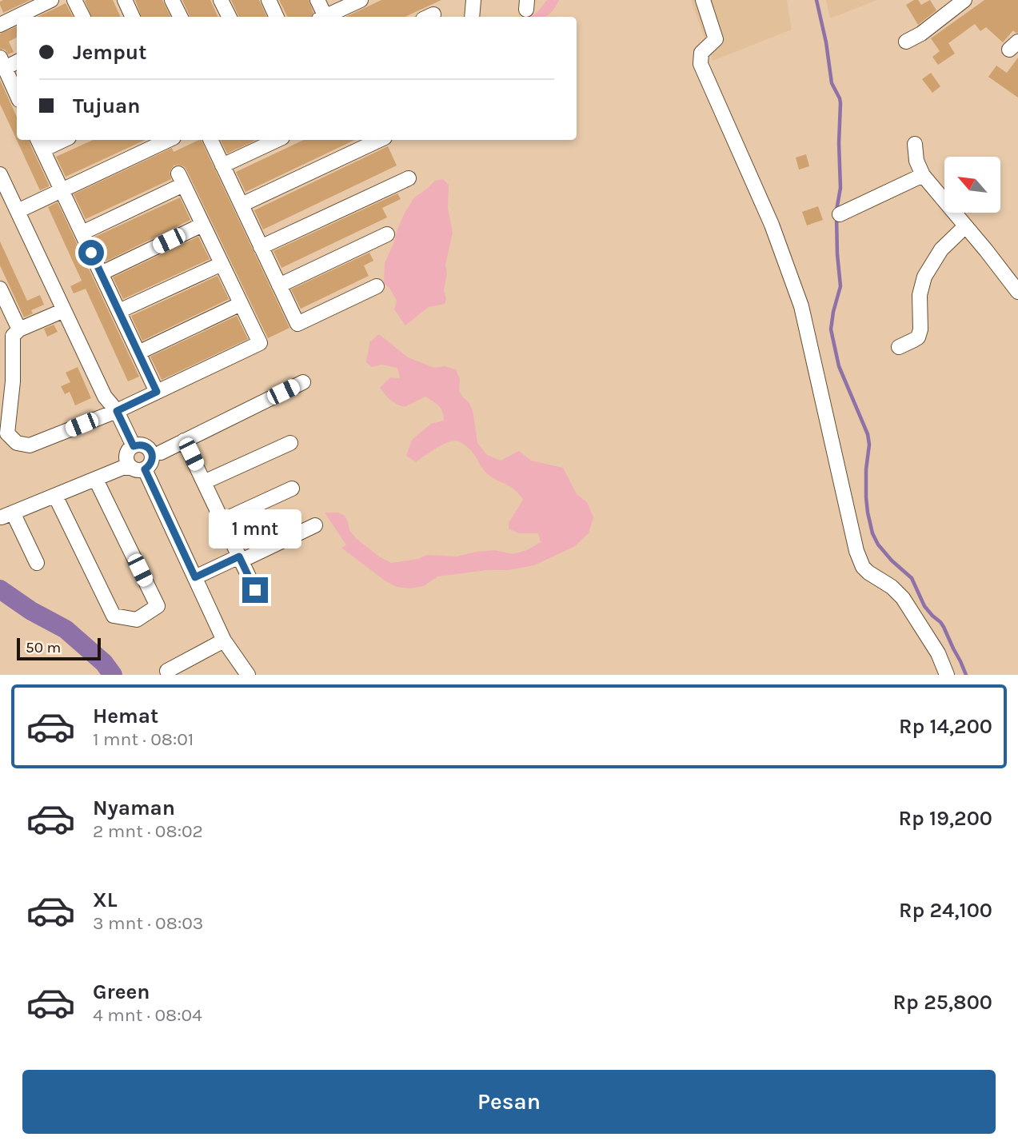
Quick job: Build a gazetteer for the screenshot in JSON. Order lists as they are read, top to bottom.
{
  "scale_bar": "50 m",
  "north": "top left",
  "page": {
    "banner": ["Jemput", "Tujuan"],
    "bubble": "1 mnt",
    "scale": "50 m",
    "list": [
      {
        "name": "Hemat",
        "note": "1 mnt · 08:01",
        "value": "Rp 14,200"
      },
      {
        "name": "Nyaman",
        "note": "2 mnt · 08:02",
        "value": "Rp 19,200"
      },
      {
        "name": "XL",
        "note": "3 mnt · 08:03",
        "value": "Rp 24,100"
      },
      {
        "name": "Green",
        "note": "4 mnt · 08:04",
        "value": "Rp 25,800"
      }
    ],
    "buttons": "Pesan"
  }
}
